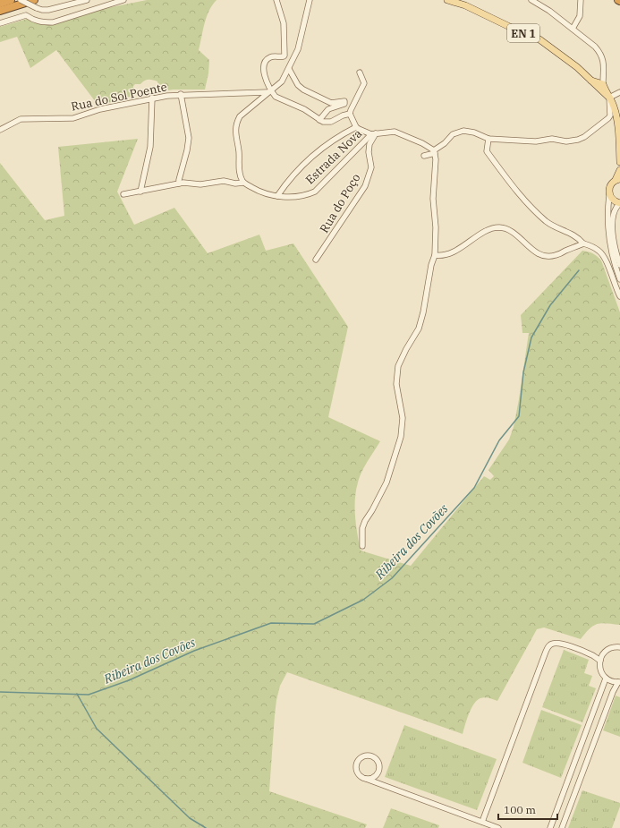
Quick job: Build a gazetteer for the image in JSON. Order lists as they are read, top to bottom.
{
  "streets": {
    "main road": ["EN 1"],
    "street": ["Rua do Sol Poente", "Estrada Nova", "Rua do Poço"]
  },
  "crossings": [
    ["Estrada Nova", "Rua do Poço"]
  ],
  "water": ["Ribeira dos Covões"],
  "scale_bar": "100 m"
}
